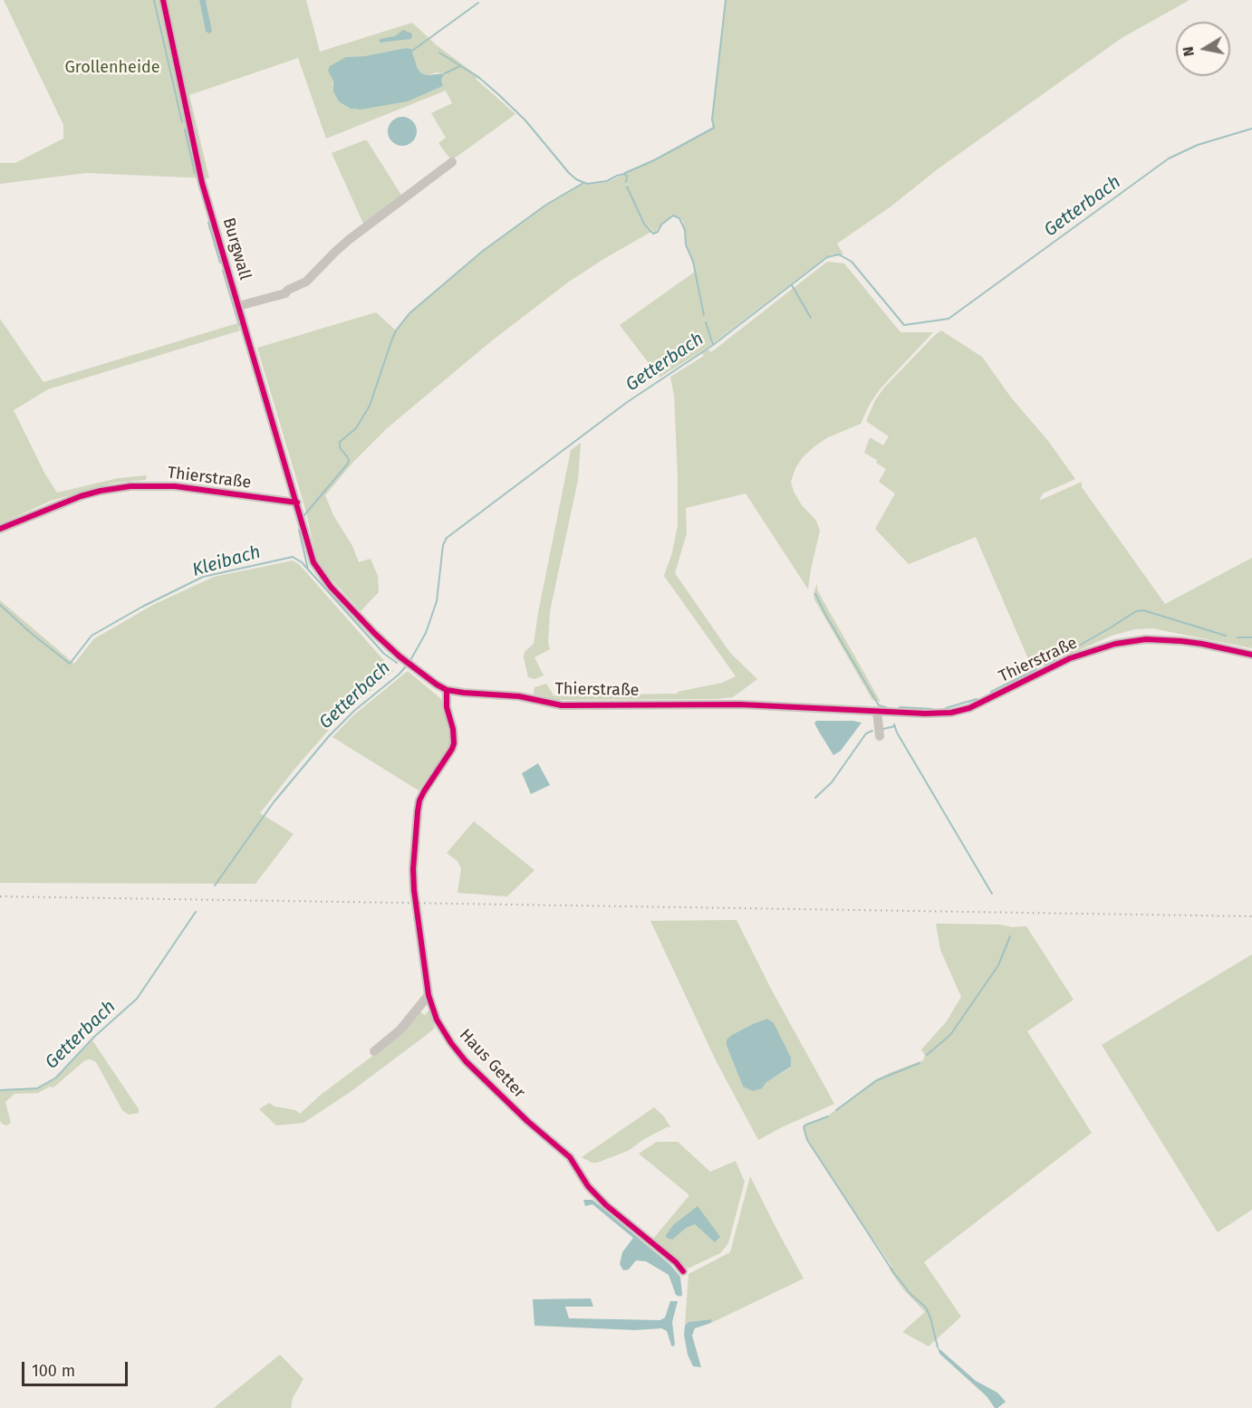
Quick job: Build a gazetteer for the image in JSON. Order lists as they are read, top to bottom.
{
  "streets": {
    "street": ["Burgwall", "Thierstraße", "Haus Getter"]
  },
  "crossings": [
    ["Burgwall", "Thierstraße"],
    ["Thierstraße", "Haus Getter"]
  ],
  "water": ["Getterbach", "Kleibach"],
  "parks": ["Grollenheide"],
  "scale_bar": "100 m",
  "north": "left"
}
